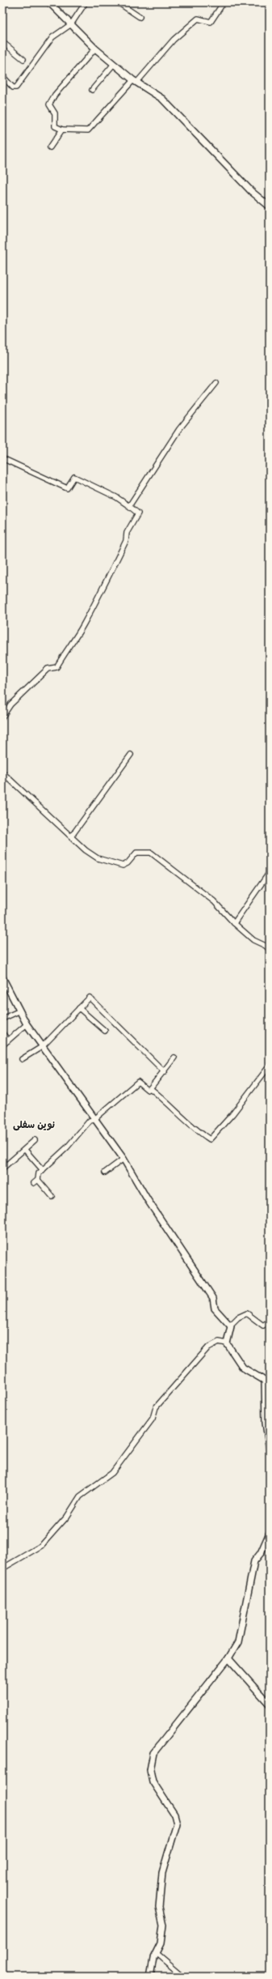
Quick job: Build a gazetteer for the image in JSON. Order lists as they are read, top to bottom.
{
  "districts": ["نوین سفلى"]
}
